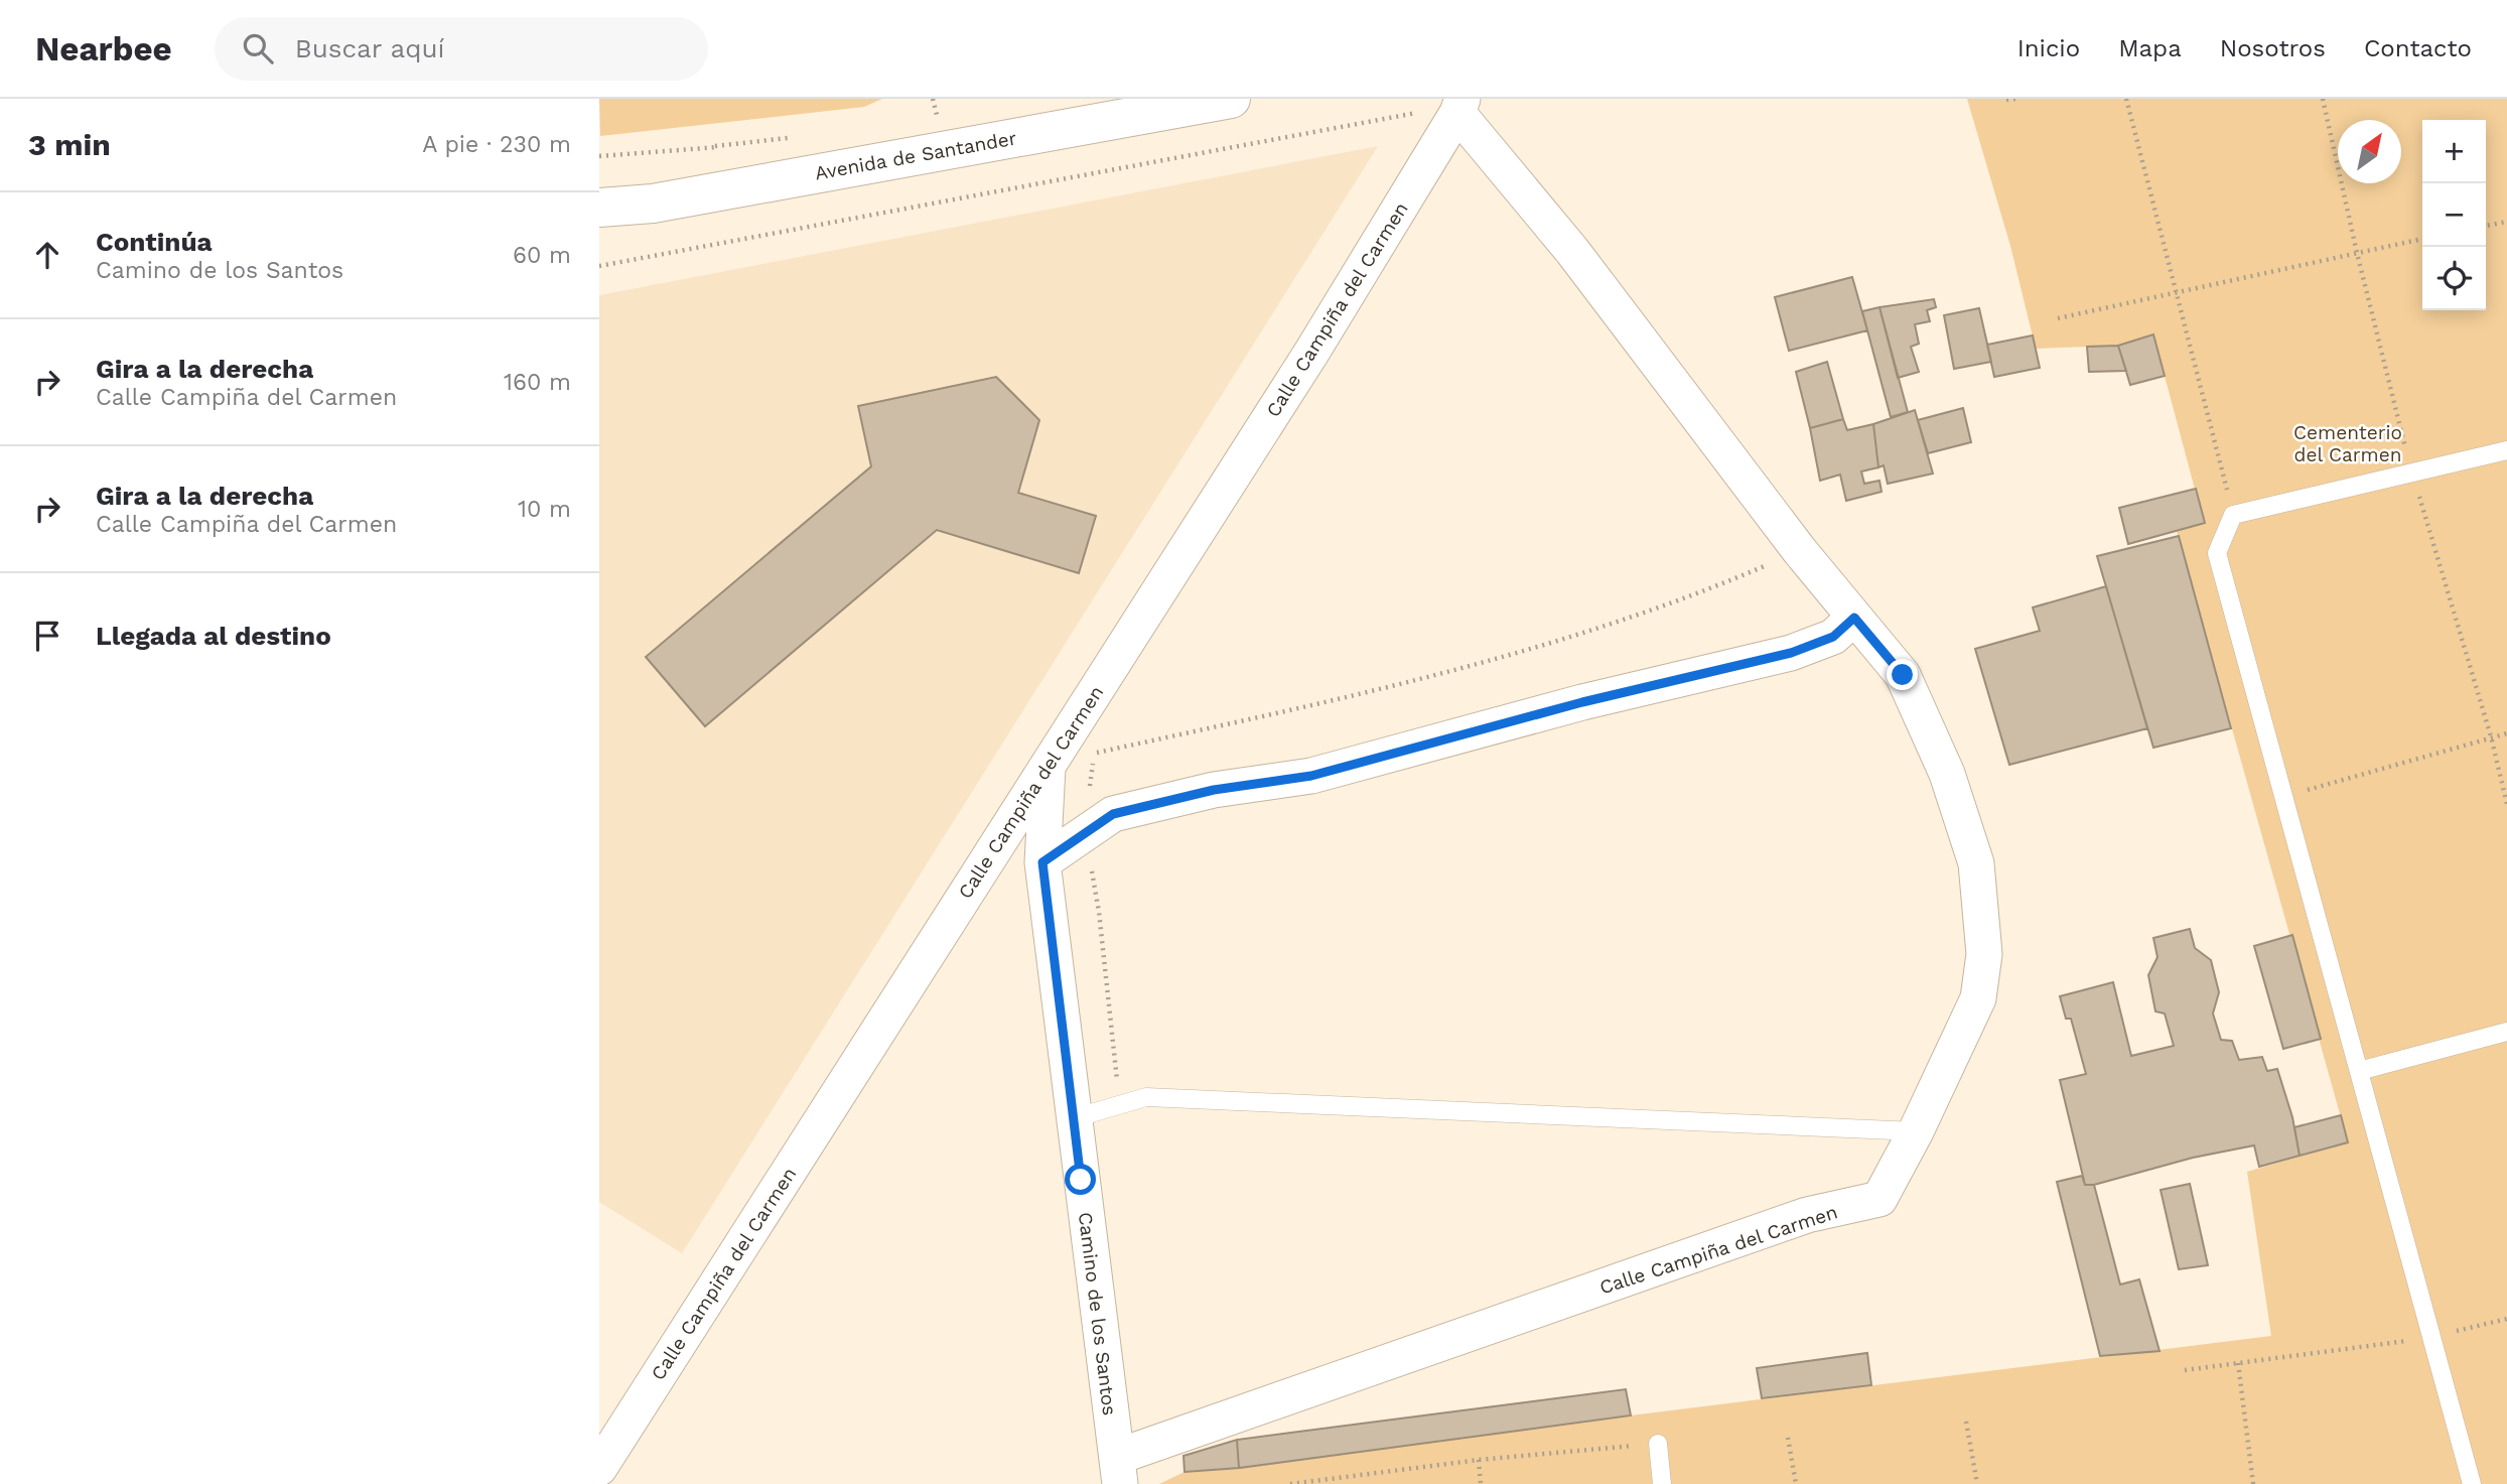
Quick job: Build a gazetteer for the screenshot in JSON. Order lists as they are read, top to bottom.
{
  "streets": {
    "main road": ["Avenida de Santander"],
    "street": ["Calle Campiña del Carmen", "Camino de los Santos"]
  },
  "crossings": [
    ["Calle Campiña del Carmen", "Camino de los Santos"]
  ],
  "parks": ["Cementerio del Carmen"],
  "north": "top right",
  "page": {
    "header": "Nearbee",
    "search": "Buscar aquí",
    "nav": [
      "Inicio",
      "Mapa",
      "Nosotros",
      "Contacto"
    ],
    "heading": ["3 min", "A pie · 230 m"],
    "map_buttons": ["+", "−"],
    "list": [
      ["Continúa", "Camino de los Santos", "60 m"],
      ["Gira a la derecha", "Calle Campiña del Carmen", "160 m"],
      ["Gira a la derecha", "Calle Campiña del Carmen", "10 m"],
      "Llegada al destino"
    ]
  }
}
